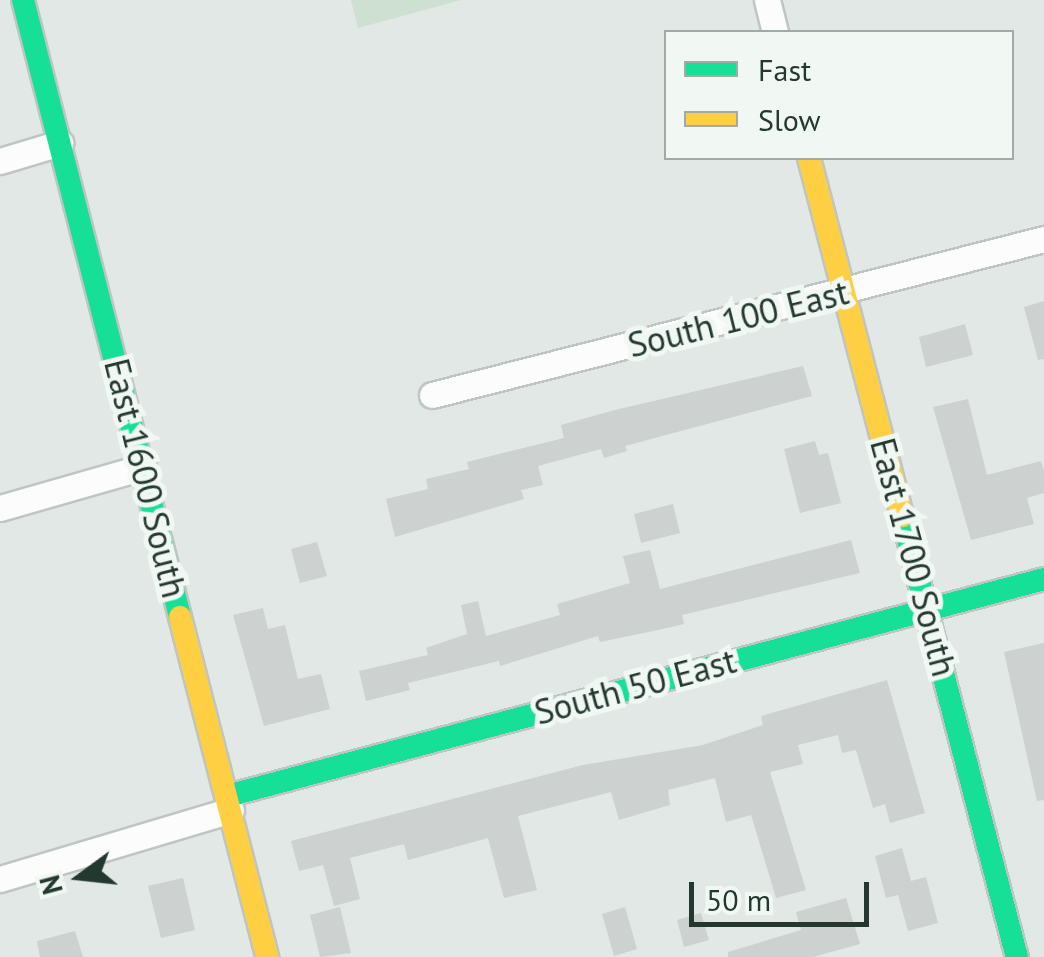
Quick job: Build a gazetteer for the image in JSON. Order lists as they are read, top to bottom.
{
  "streets": {
    "street": [
      "South 100 East",
      "East 1600 South",
      "East 1700 South",
      "South 50 East"
    ]
  },
  "crossings": [
    ["South 100 East", "East 1700 South"],
    ["East 1600 South", "South 50 East"],
    ["East 1700 South", "South 50 East"]
  ],
  "legend": ["Fast", "Slow"],
  "scale_bar": "50 m",
  "north": "left"
}
